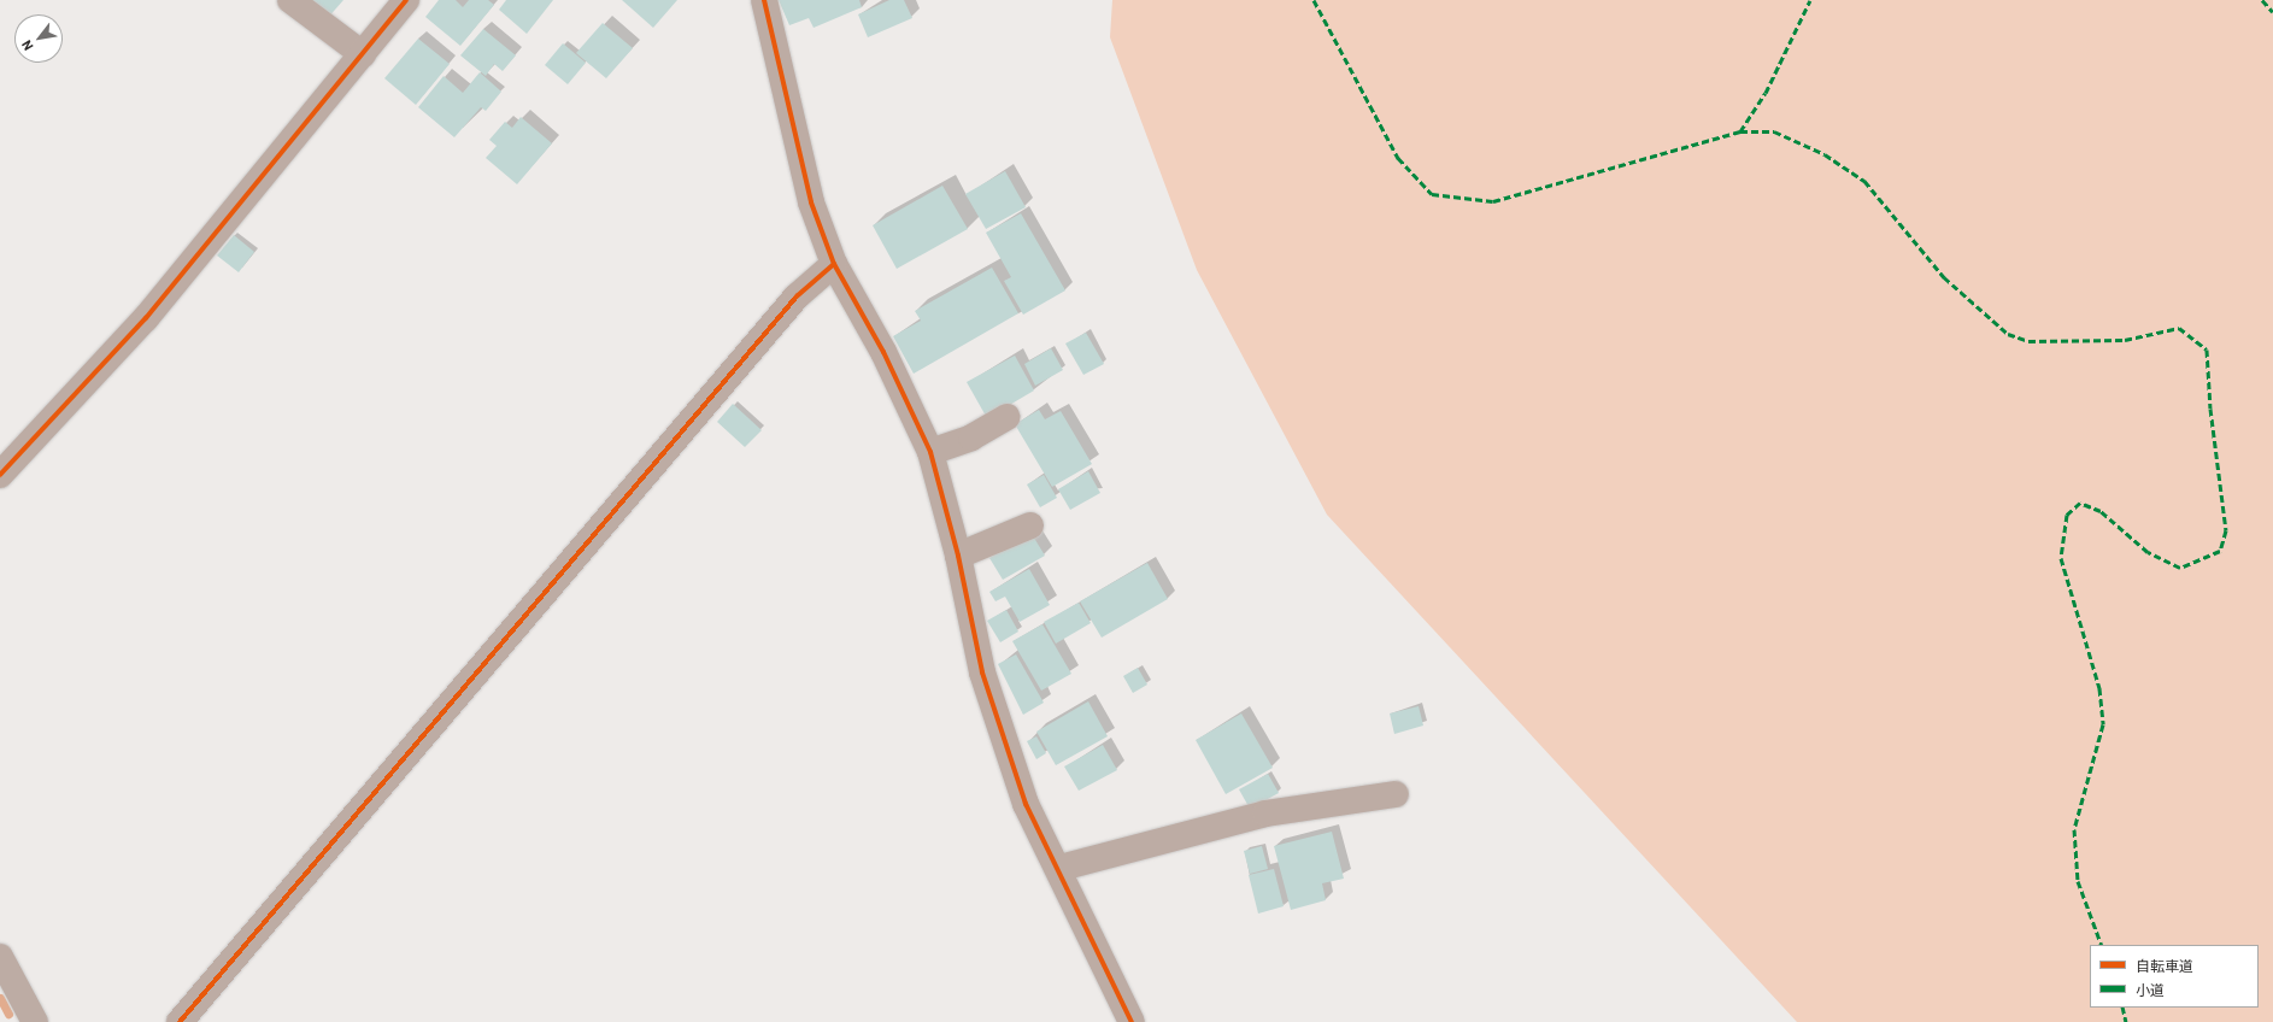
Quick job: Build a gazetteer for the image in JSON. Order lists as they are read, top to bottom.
{
  "legend": ["自転車道", "小道"],
  "north": "bottom left"
}
